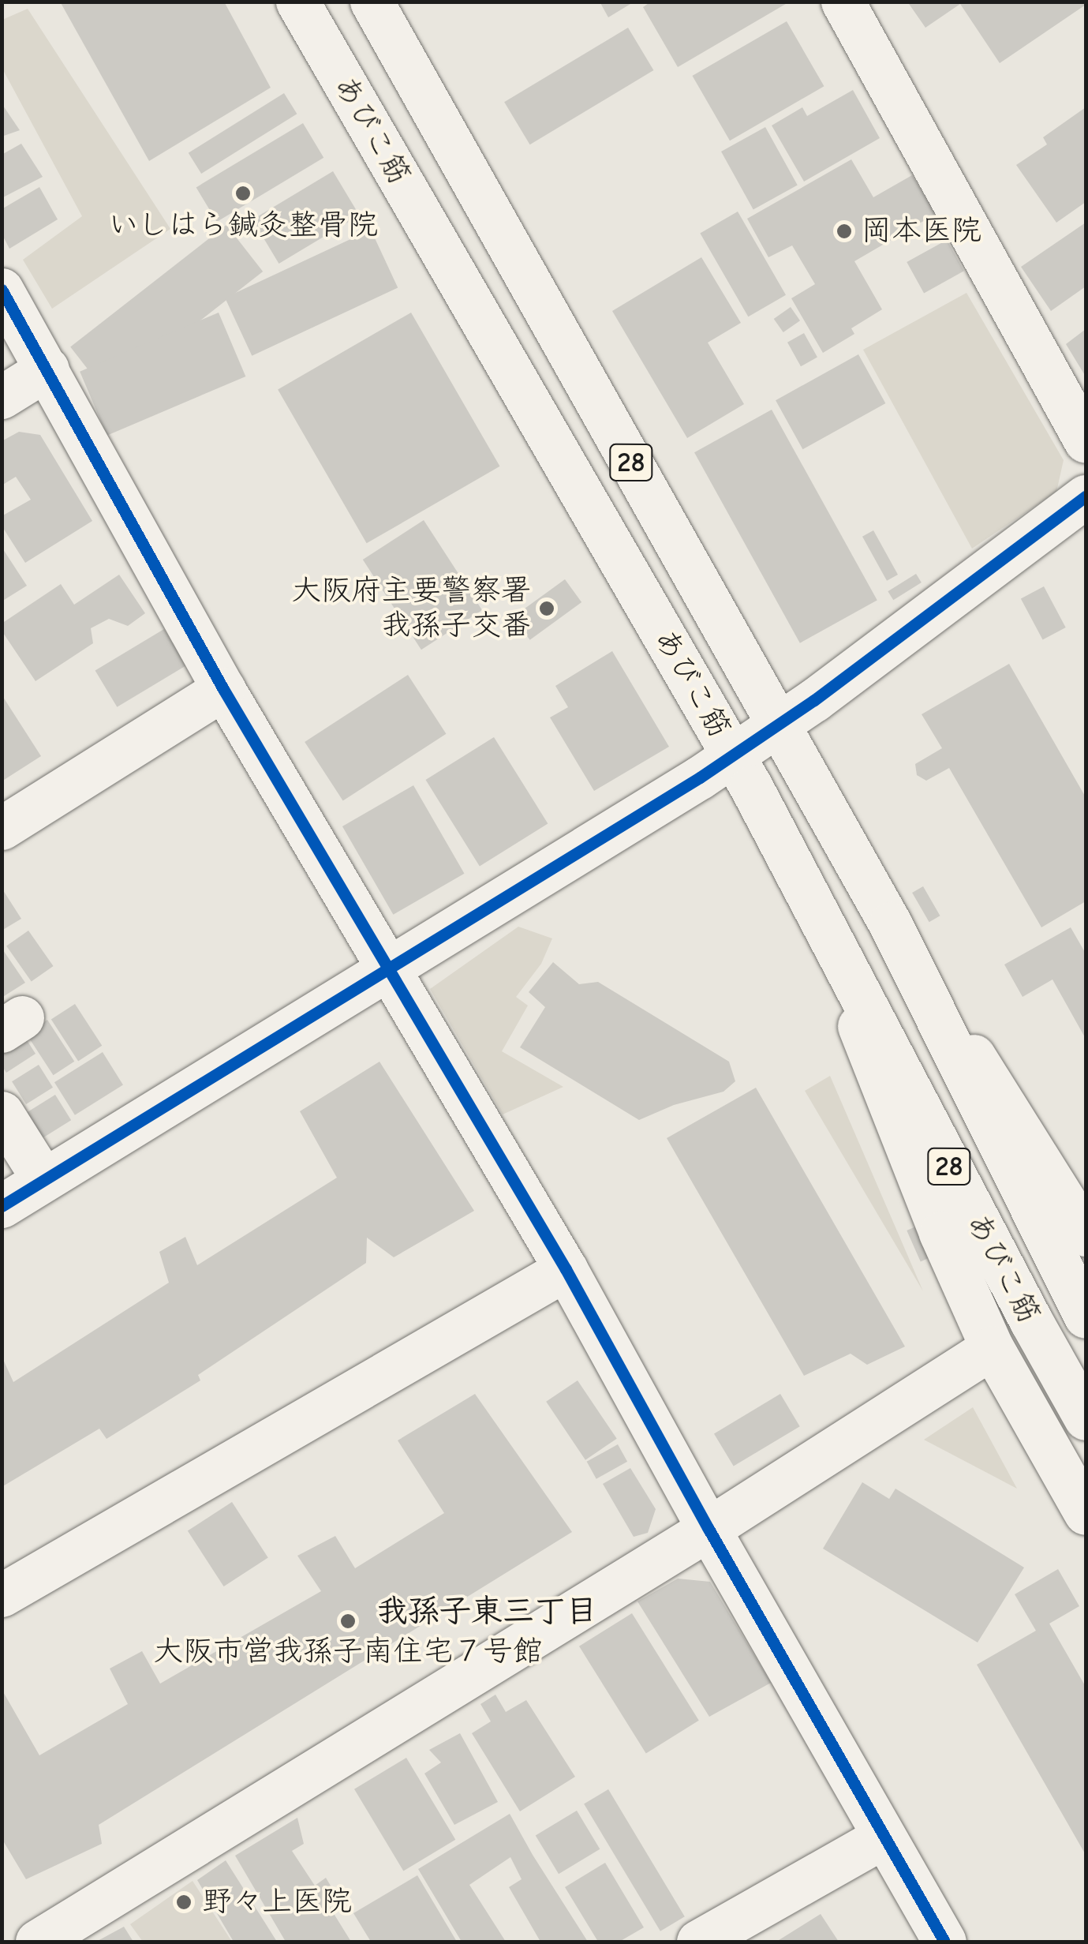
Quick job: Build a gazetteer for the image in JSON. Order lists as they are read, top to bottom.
{
  "streets": {
    "street": ["あびこ筋", "28"]
  },
  "districts": ["我孫子東三丁目"],
  "places": [
    "いしはら鍼灸整骨院",
    "岡本医院",
    "大阪府主要警察署 我孫子交番",
    "大阪市営我孫子南住宅７号館",
    "野々上医院"
  ]
}
